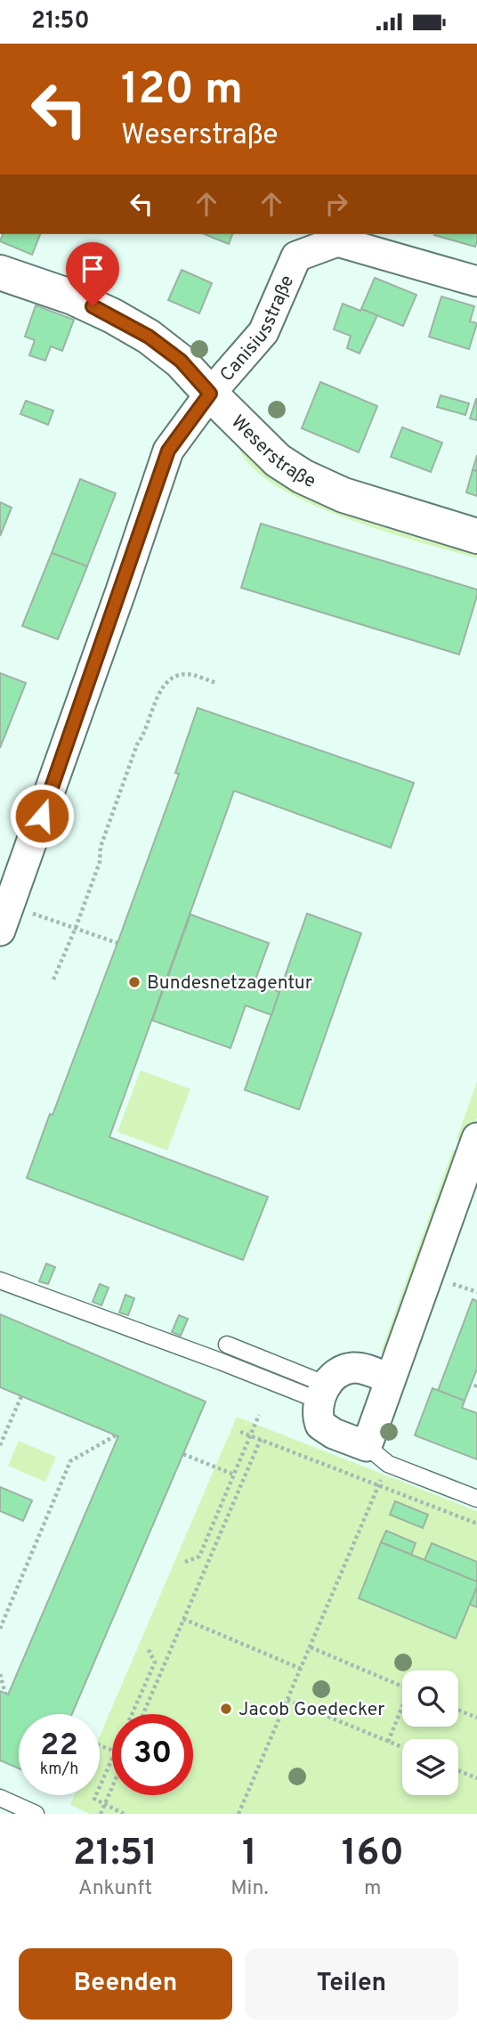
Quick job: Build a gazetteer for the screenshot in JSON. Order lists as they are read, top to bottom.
{
  "streets": {
    "street": ["Canisiusstraße", "Weserstraße"]
  },
  "crossings": [
    ["Canisiusstraße", "Weserstraße"]
  ],
  "places": ["Bundesnetzagentur", "Jacob Goedecker"],
  "page": {
    "status": "21:50",
    "turn": ["120 m", "Weserstraße"],
    "speed": "22 km/h",
    "limit": "30",
    "eta": [
      "21:51",
      "Ankunft",
      "1",
      "Min.",
      "160",
      "m"
    ],
    "buttons": ["Beenden", "Teilen"]
  }
}
